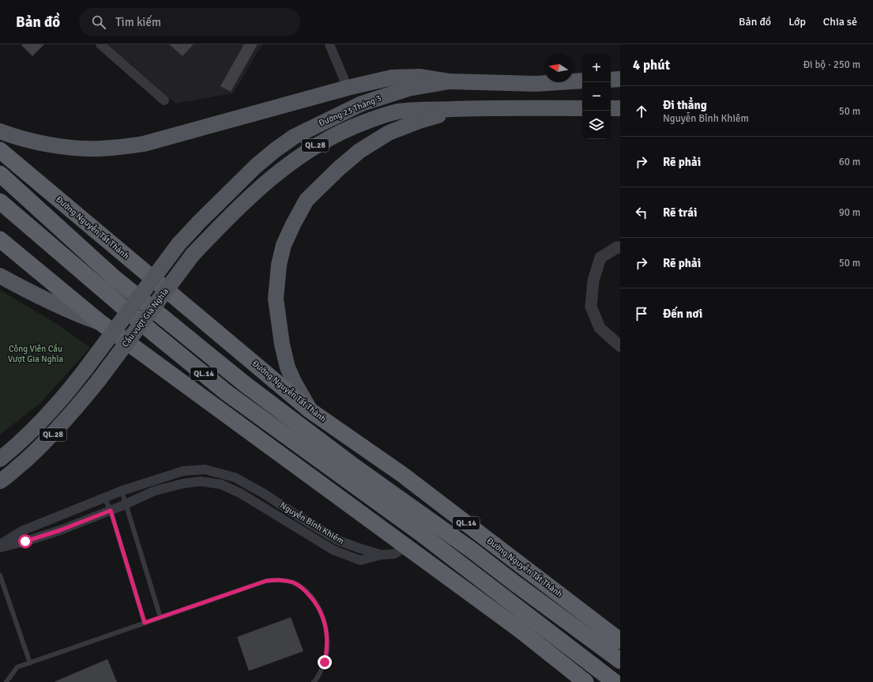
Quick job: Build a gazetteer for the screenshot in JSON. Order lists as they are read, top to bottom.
{
  "streets": {
    "highway": ["Đường Nguyễn Tất Thành", "QL.14"],
    "main road": ["Đường 23 Tháng 3", "QL.28", "Cầu vượt Gia Nghĩa"],
    "street": ["Nguyễn Bỉnh Khiêm"]
  },
  "crossings": [
    ["Đường 23 Tháng 3", "Cầu vượt Gia Nghĩa"]
  ],
  "parks": ["Công Viên Cầu Vượt Gia Nghĩa"],
  "north": "left",
  "page": {
    "header": "Bản đồ",
    "search": "Tìm kiếm",
    "nav": ["Bản đồ", "Lớp", "Chia sẻ"],
    "heading": ["4 phút", "Đi bộ · 250 m"],
    "map_buttons": ["+", "−"],
    "list": [
      ["Đi thẳng", "Nguyễn Bỉnh Khiêm", "50 m"],
      ["Rẽ phải", "60 m"],
      ["Rẽ trái", "90 m"],
      ["Rẽ phải", "50 m"],
      "Đến nơi"
    ]
  }
}
